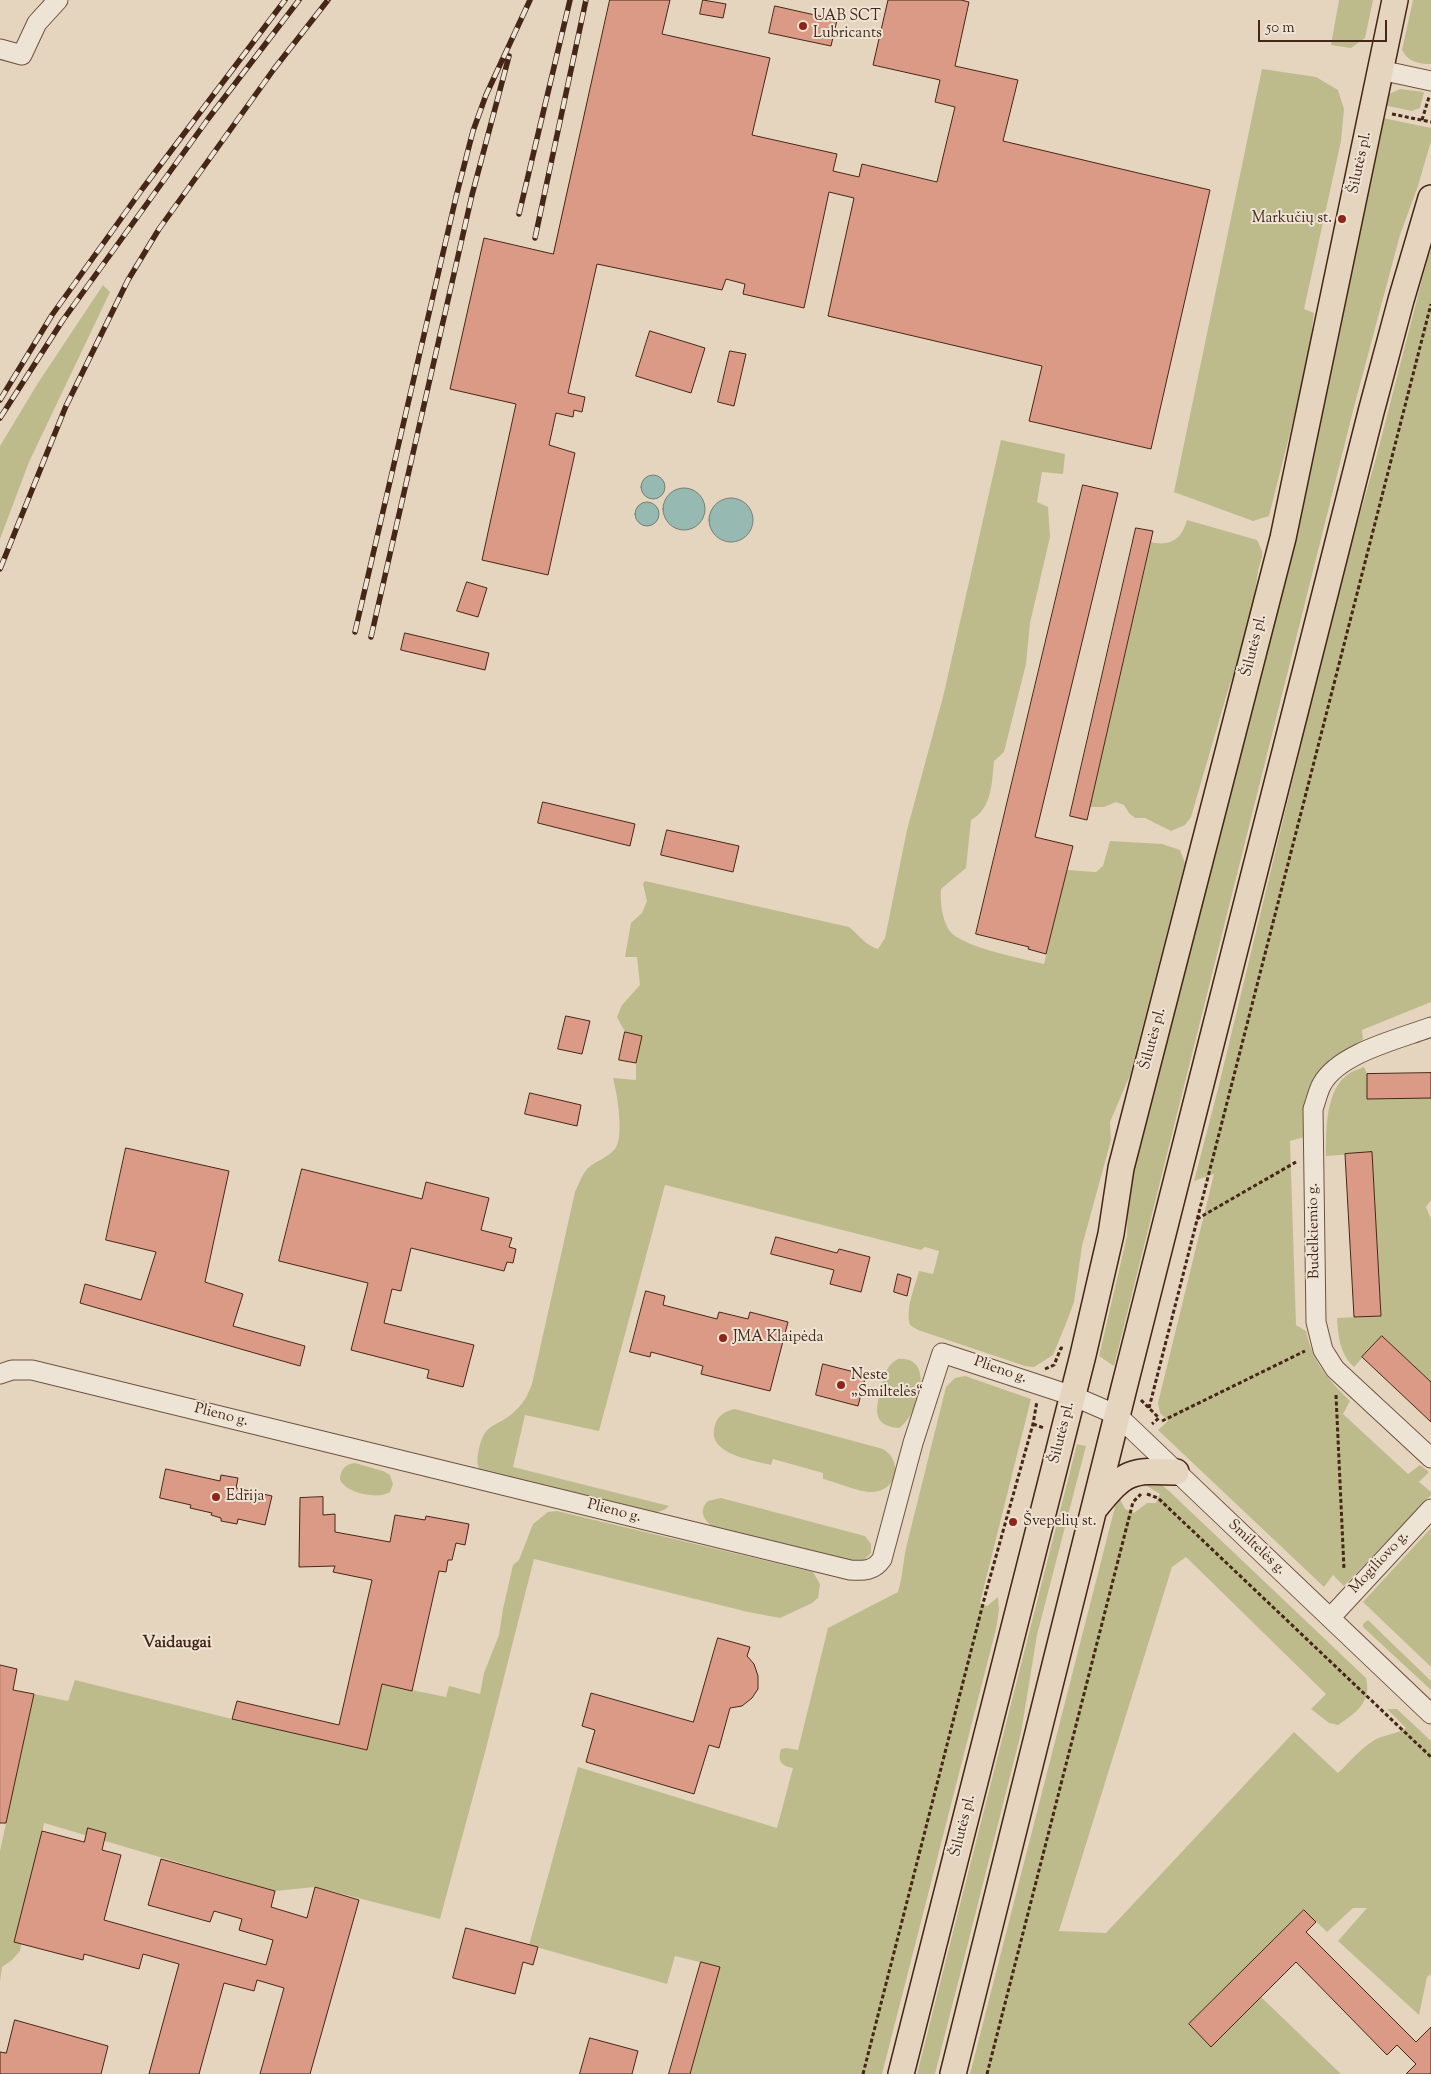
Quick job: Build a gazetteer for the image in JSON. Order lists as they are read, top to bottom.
{
  "streets": {
    "main road": ["Šilutės pl."],
    "street": [
      "Budelkiemio g.",
      "Plieno g.",
      "Smiltelės g.",
      "Mogiliovo g."
    ]
  },
  "crossings": [
    ["Šilutės pl.", "Plieno g."],
    ["Šilutės pl.", "Smiltelės g."],
    ["Plieno g.", "Smiltelės g."],
    ["Smiltelės g.", "Mogiliovo g."]
  ],
  "districts": ["Vaidaugai"],
  "places": [
    "UAB SCT Lubricants",
    "Markučių st.",
    "JMA Klaipėda",
    "Neste „Smiltelės“",
    "Edrija",
    "Švepelių st."
  ],
  "scale_bar": "50 m"
}
